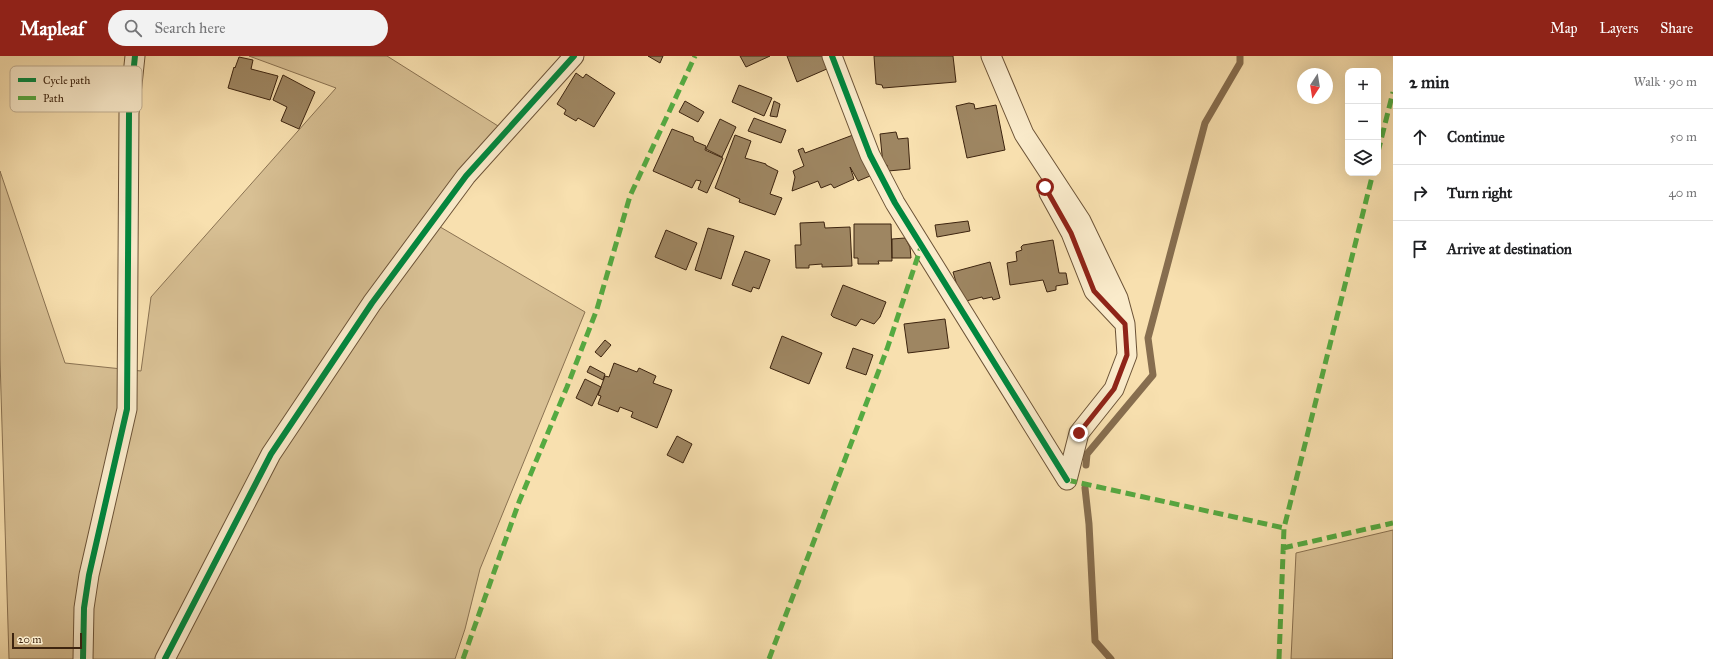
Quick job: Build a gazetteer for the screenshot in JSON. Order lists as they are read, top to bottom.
{
  "legend": ["Cycle path", "Path"],
  "scale_bar": "20 m",
  "north": "bottom",
  "page": {
    "header": "Mapleaf",
    "search": "Search here",
    "nav": ["Map", "Layers", "Share"],
    "heading": ["2 min", "Walk · 90 m"],
    "map_buttons": ["+", "−"],
    "list": [
      ["Continue", "50 m"],
      ["Turn right", "40 m"],
      "Arrive at destination"
    ],
    "scale": "20 m"
  }
}
